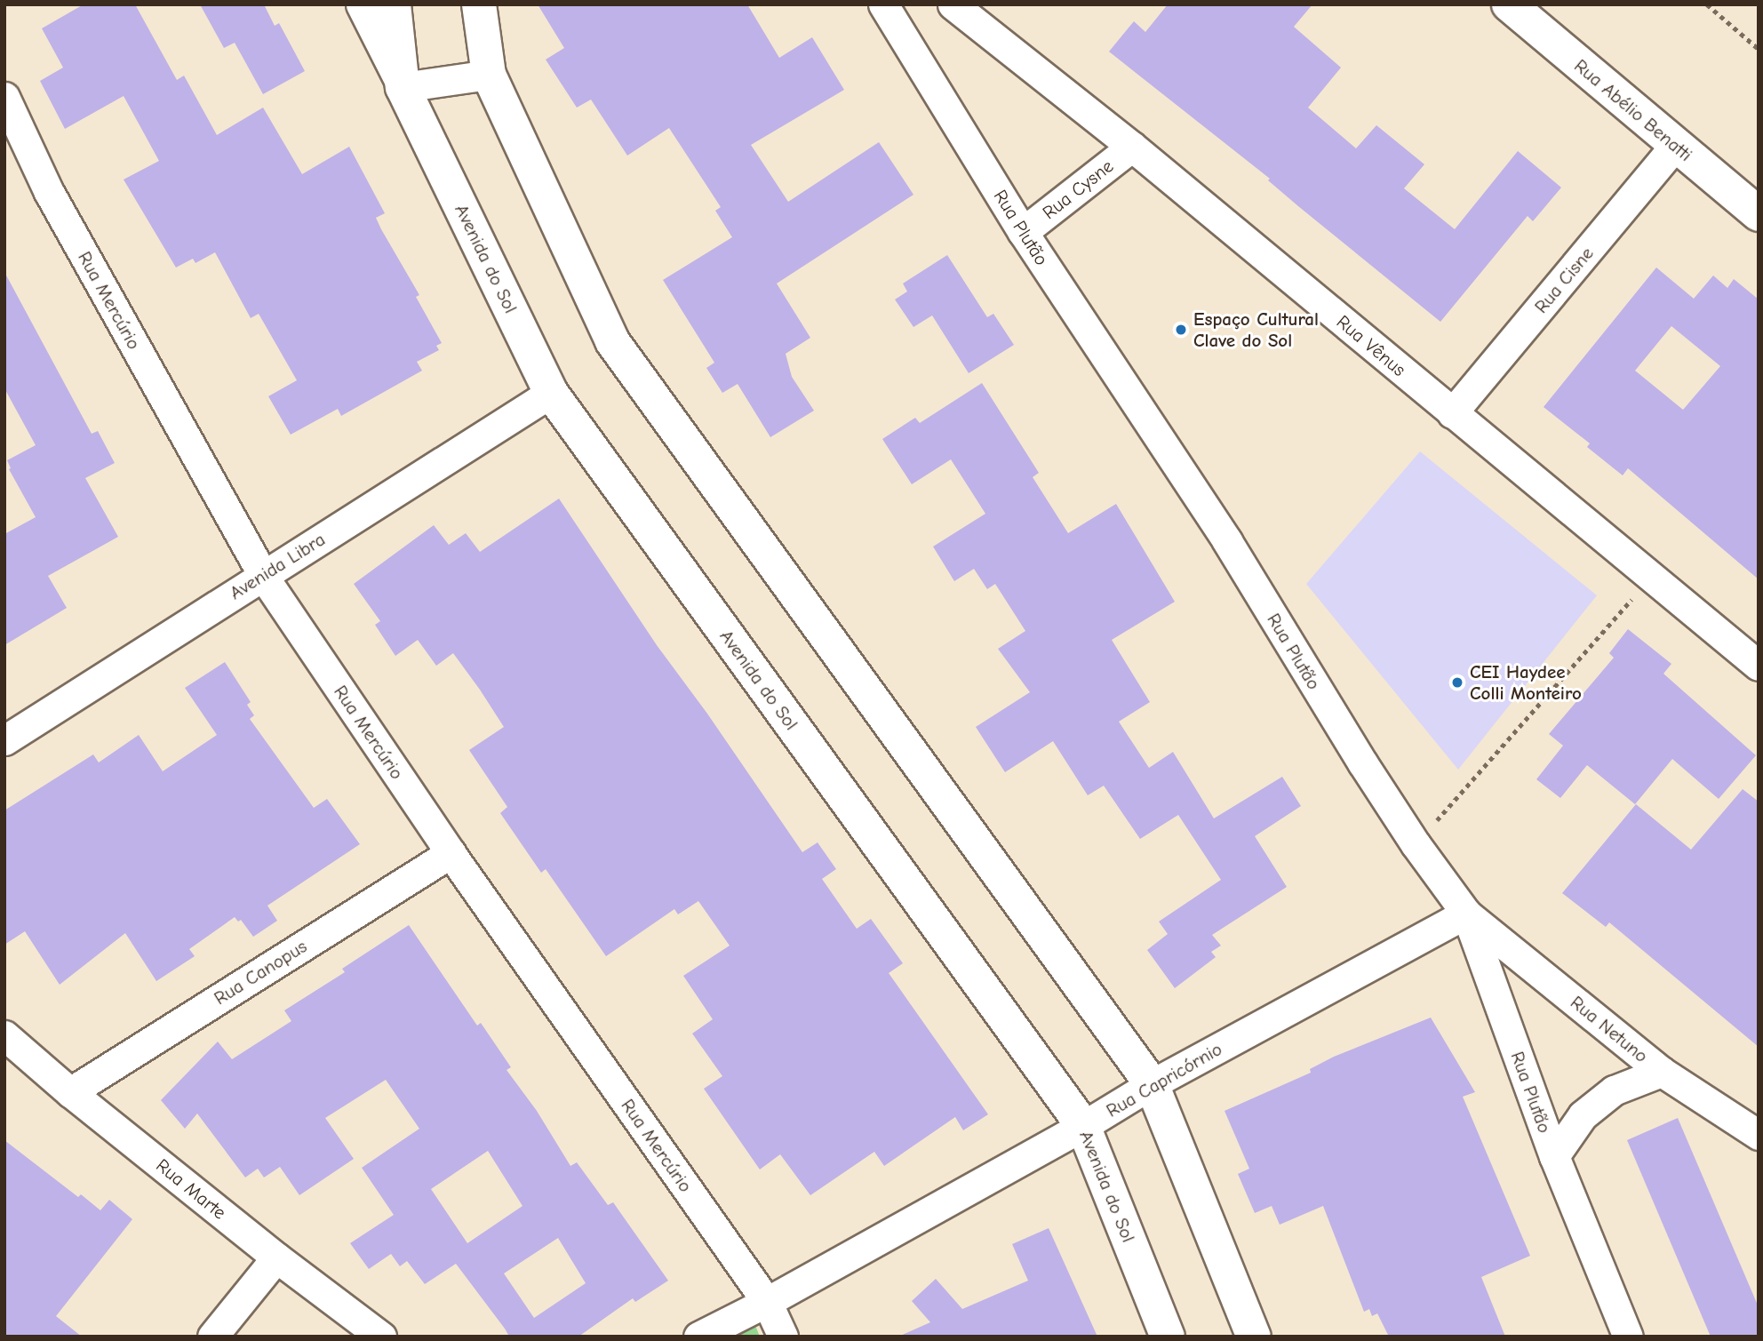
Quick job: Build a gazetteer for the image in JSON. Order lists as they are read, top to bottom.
{
  "streets": {
    "street": [
      "Rua Abélio Benatti",
      "Rua Cysne",
      "Rua Plutão",
      "Avenida do Sol",
      "Rua Cisne",
      "Rua Mercúrio",
      "Rua Vênus",
      "Avenida Libra",
      "Rua Canopus",
      "Rua Netuno",
      "Rua Capricórnio",
      "Rua Marte"
    ]
  },
  "crossings": [
    ["Rua Abélio Benatti", "Rua Cisne"],
    ["Rua Cysne", "Rua Plutão"],
    ["Rua Cysne", "Rua Vênus"],
    ["Rua Plutão", "Rua Netuno"],
    ["Rua Plutão", "Rua Capricórnio"],
    ["Avenida do Sol", "Avenida Libra"],
    ["Avenida do Sol", "Rua Capricórnio"],
    ["Rua Cisne", "Rua Vênus"],
    ["Rua Mercúrio", "Avenida Libra"],
    ["Rua Mercúrio", "Rua Canopus"],
    ["Rua Mercúrio", "Rua Capricórnio"],
    ["Rua Canopus", "Rua Marte"],
    ["Rua Netuno", "Rua Capricórnio"]
  ],
  "places": ["Espaço Cultural Clave do Sol", "CEI Haydee Colli Monteiro"]
}
